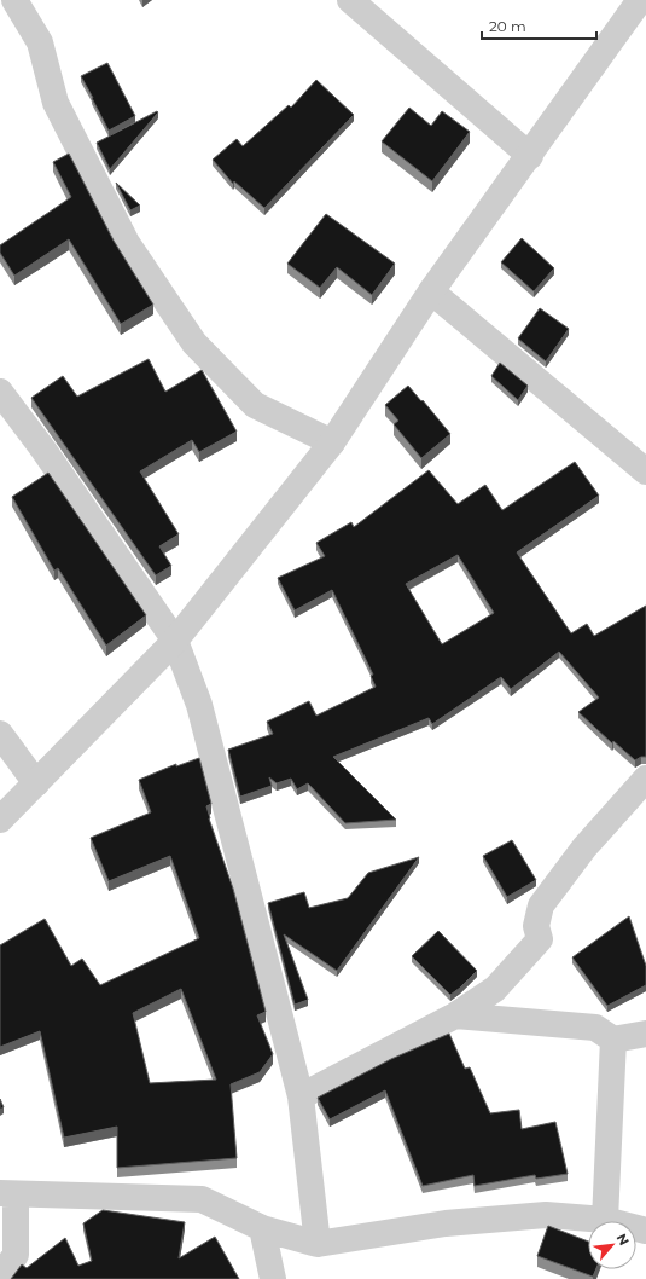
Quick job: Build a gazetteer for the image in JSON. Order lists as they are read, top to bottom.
{
  "scale_bar": "20 m",
  "north": "top right"
}
